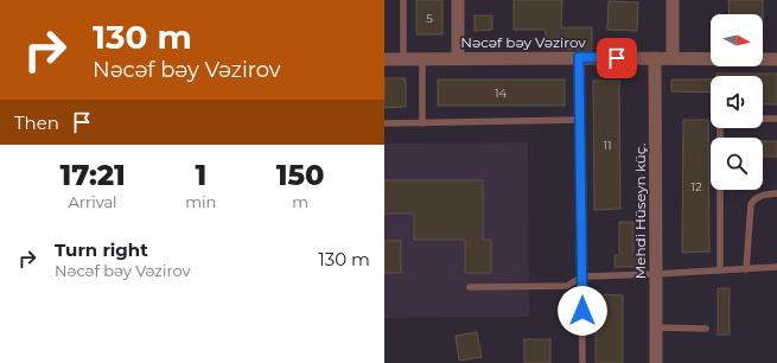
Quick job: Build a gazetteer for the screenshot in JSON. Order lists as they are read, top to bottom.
{
  "streets": {
    "street": ["Nəcəf bəy Vəzirov", "Mehdi Hüseyn küç."]
  },
  "crossings": [
    ["Nəcəf bəy Vəzirov", "Mehdi Hüseyn küç."]
  ],
  "house_numbers": [
    "5",
    "14",
    "11",
    "12"
  ],
  "north": "right",
  "page": {
    "turn": ["130 m", "Nəcəf bəy Vəzirov"],
    "then": "Then",
    "eta": [
      "17:21",
      "Arrival",
      "1",
      "min",
      "150",
      "m"
    ],
    "list": [
      {
        "name": "Turn right",
        "note": "Nəcəf bəy Vəzirov",
        "value": "130 m"
      }
    ]
  }
}
